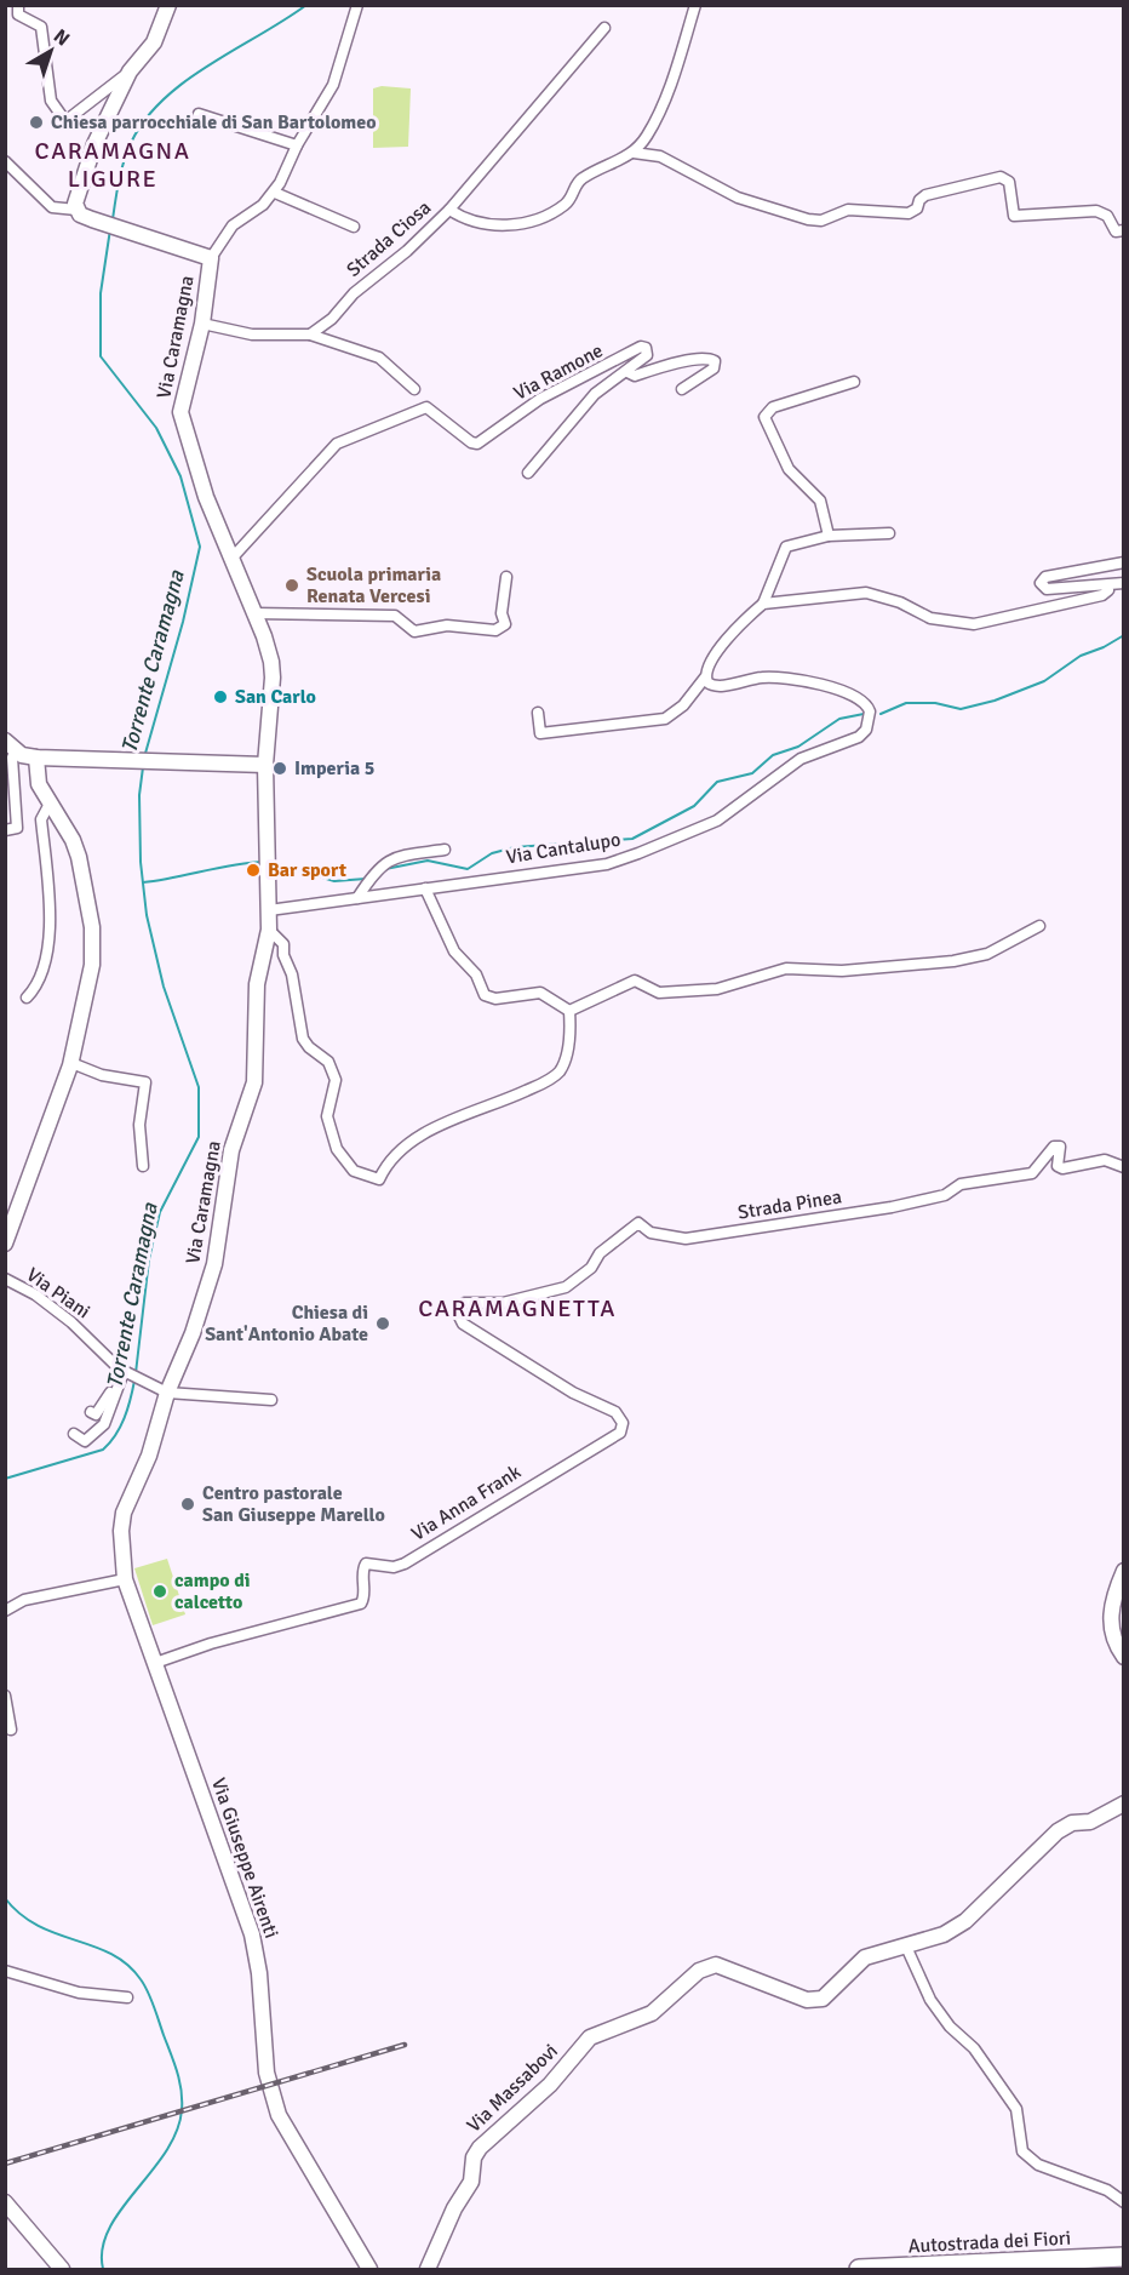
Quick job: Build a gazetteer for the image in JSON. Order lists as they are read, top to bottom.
{
  "streets": {
    "highway": ["Autostrada dei Fiori"],
    "street": [
      "Strada Ciosa",
      "Via Caramagna",
      "Via Ramone",
      "Via Cantalupo",
      "Strada Pinea",
      "Via Piani",
      "Via Anna Frank",
      "Via Giuseppe Airenti",
      "Via Massabovi"
    ]
  },
  "crossings": [
    ["Via Caramagna", "Via Ramone"],
    ["Via Caramagna", "Via Cantalupo"],
    ["Via Caramagna", "Via Piani"],
    ["Via Caramagna", "Via Giuseppe Airenti"],
    ["Strada Pinea", "Via Anna Frank"],
    ["Via Anna Frank", "Via Giuseppe Airenti"]
  ],
  "districts": ["CARAMAGNA LIGURE", "CARAMAGNETTA"],
  "water": ["Torrente Caramagna"],
  "places": [
    "Chiesa parrocchiale di San Bartolomeo",
    "Scuola primaria Renata Vercesi",
    "San Carlo",
    "Imperia 5",
    "Bar sport",
    "Chiesa di Sant'Antonio Abate",
    "Centro pastorale San Giuseppe Marello",
    "campo di calcetto"
  ],
  "north": "top right"
}
